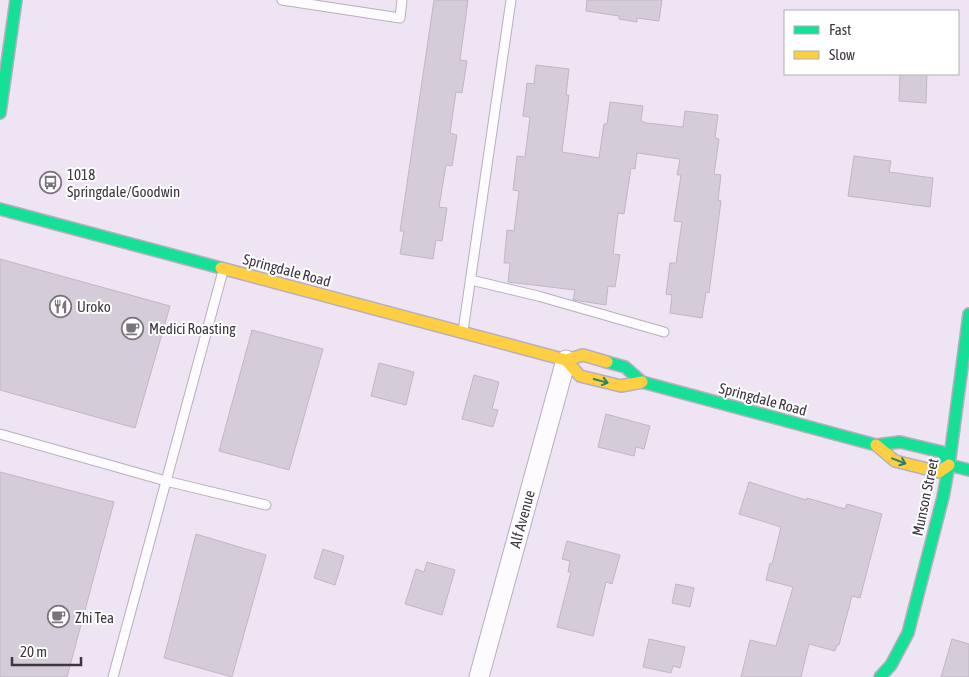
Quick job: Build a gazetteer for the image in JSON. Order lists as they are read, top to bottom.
{
  "streets": {
    "main road": ["Springdale Road", "Munson Street"],
    "street": ["Alf Avenue"]
  },
  "crossings": [
    ["Springdale Road", "Munson Street"],
    ["Springdale Road", "Alf Avenue"]
  ],
  "places": {
    "bus stop": ["1018 Springdale/Goodwin"],
    "restaurant": ["Uroko"],
    "cafe": ["Medici Roasting", "Zhi Tea"]
  },
  "legend": ["Fast", "Slow"],
  "scale_bar": "20 m"
}
